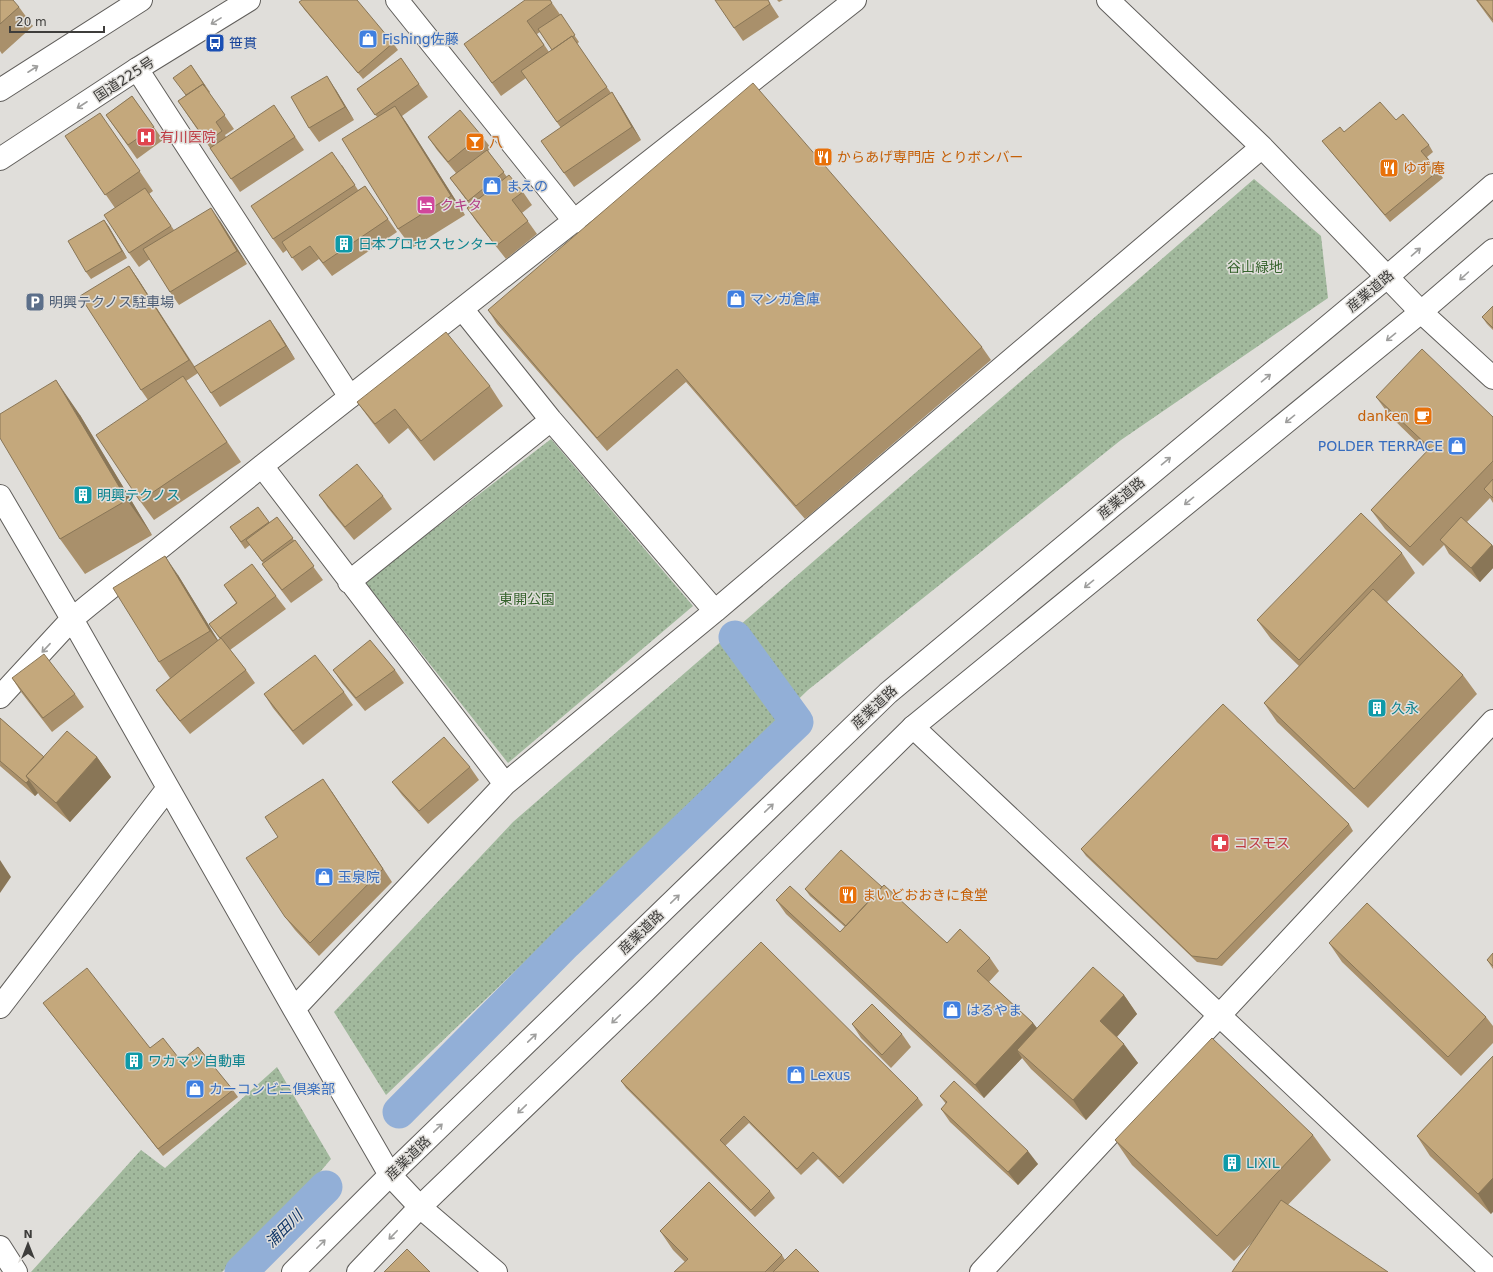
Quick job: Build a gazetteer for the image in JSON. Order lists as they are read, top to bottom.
{
  "streets": {
    "main road": ["国道225号", "産業道路"]
  },
  "water": ["浦田川"],
  "parks": ["谷山緑地", "東開公園"],
  "places": {
    "shop": [
      "Fishing佐藤",
      "まえの",
      "マンガ倉庫",
      "POLDER TERRACE",
      "玉泉院",
      "はるやま",
      "Lexus",
      "カーコンビニ倶楽部"
    ],
    "bus stop": ["笹貫"],
    "hospital": ["有川医院"],
    "bar": ["八"],
    "restaurant": ["からあげ専門店 とりボンバー", "ゆず庵", "まいどおおきに食堂"],
    "hotel": ["クキタ"],
    "building": [
      "日本プロセスセンター",
      "明興テクノス",
      "久永",
      "ワカマツ自動車",
      "LIXIL"
    ],
    "parking": ["明興テクノス駐車場"],
    "cafe": ["danken"],
    "pharmacy": ["コスモス"]
  },
  "scale_bar": "20 m",
  "north": "top"
}
